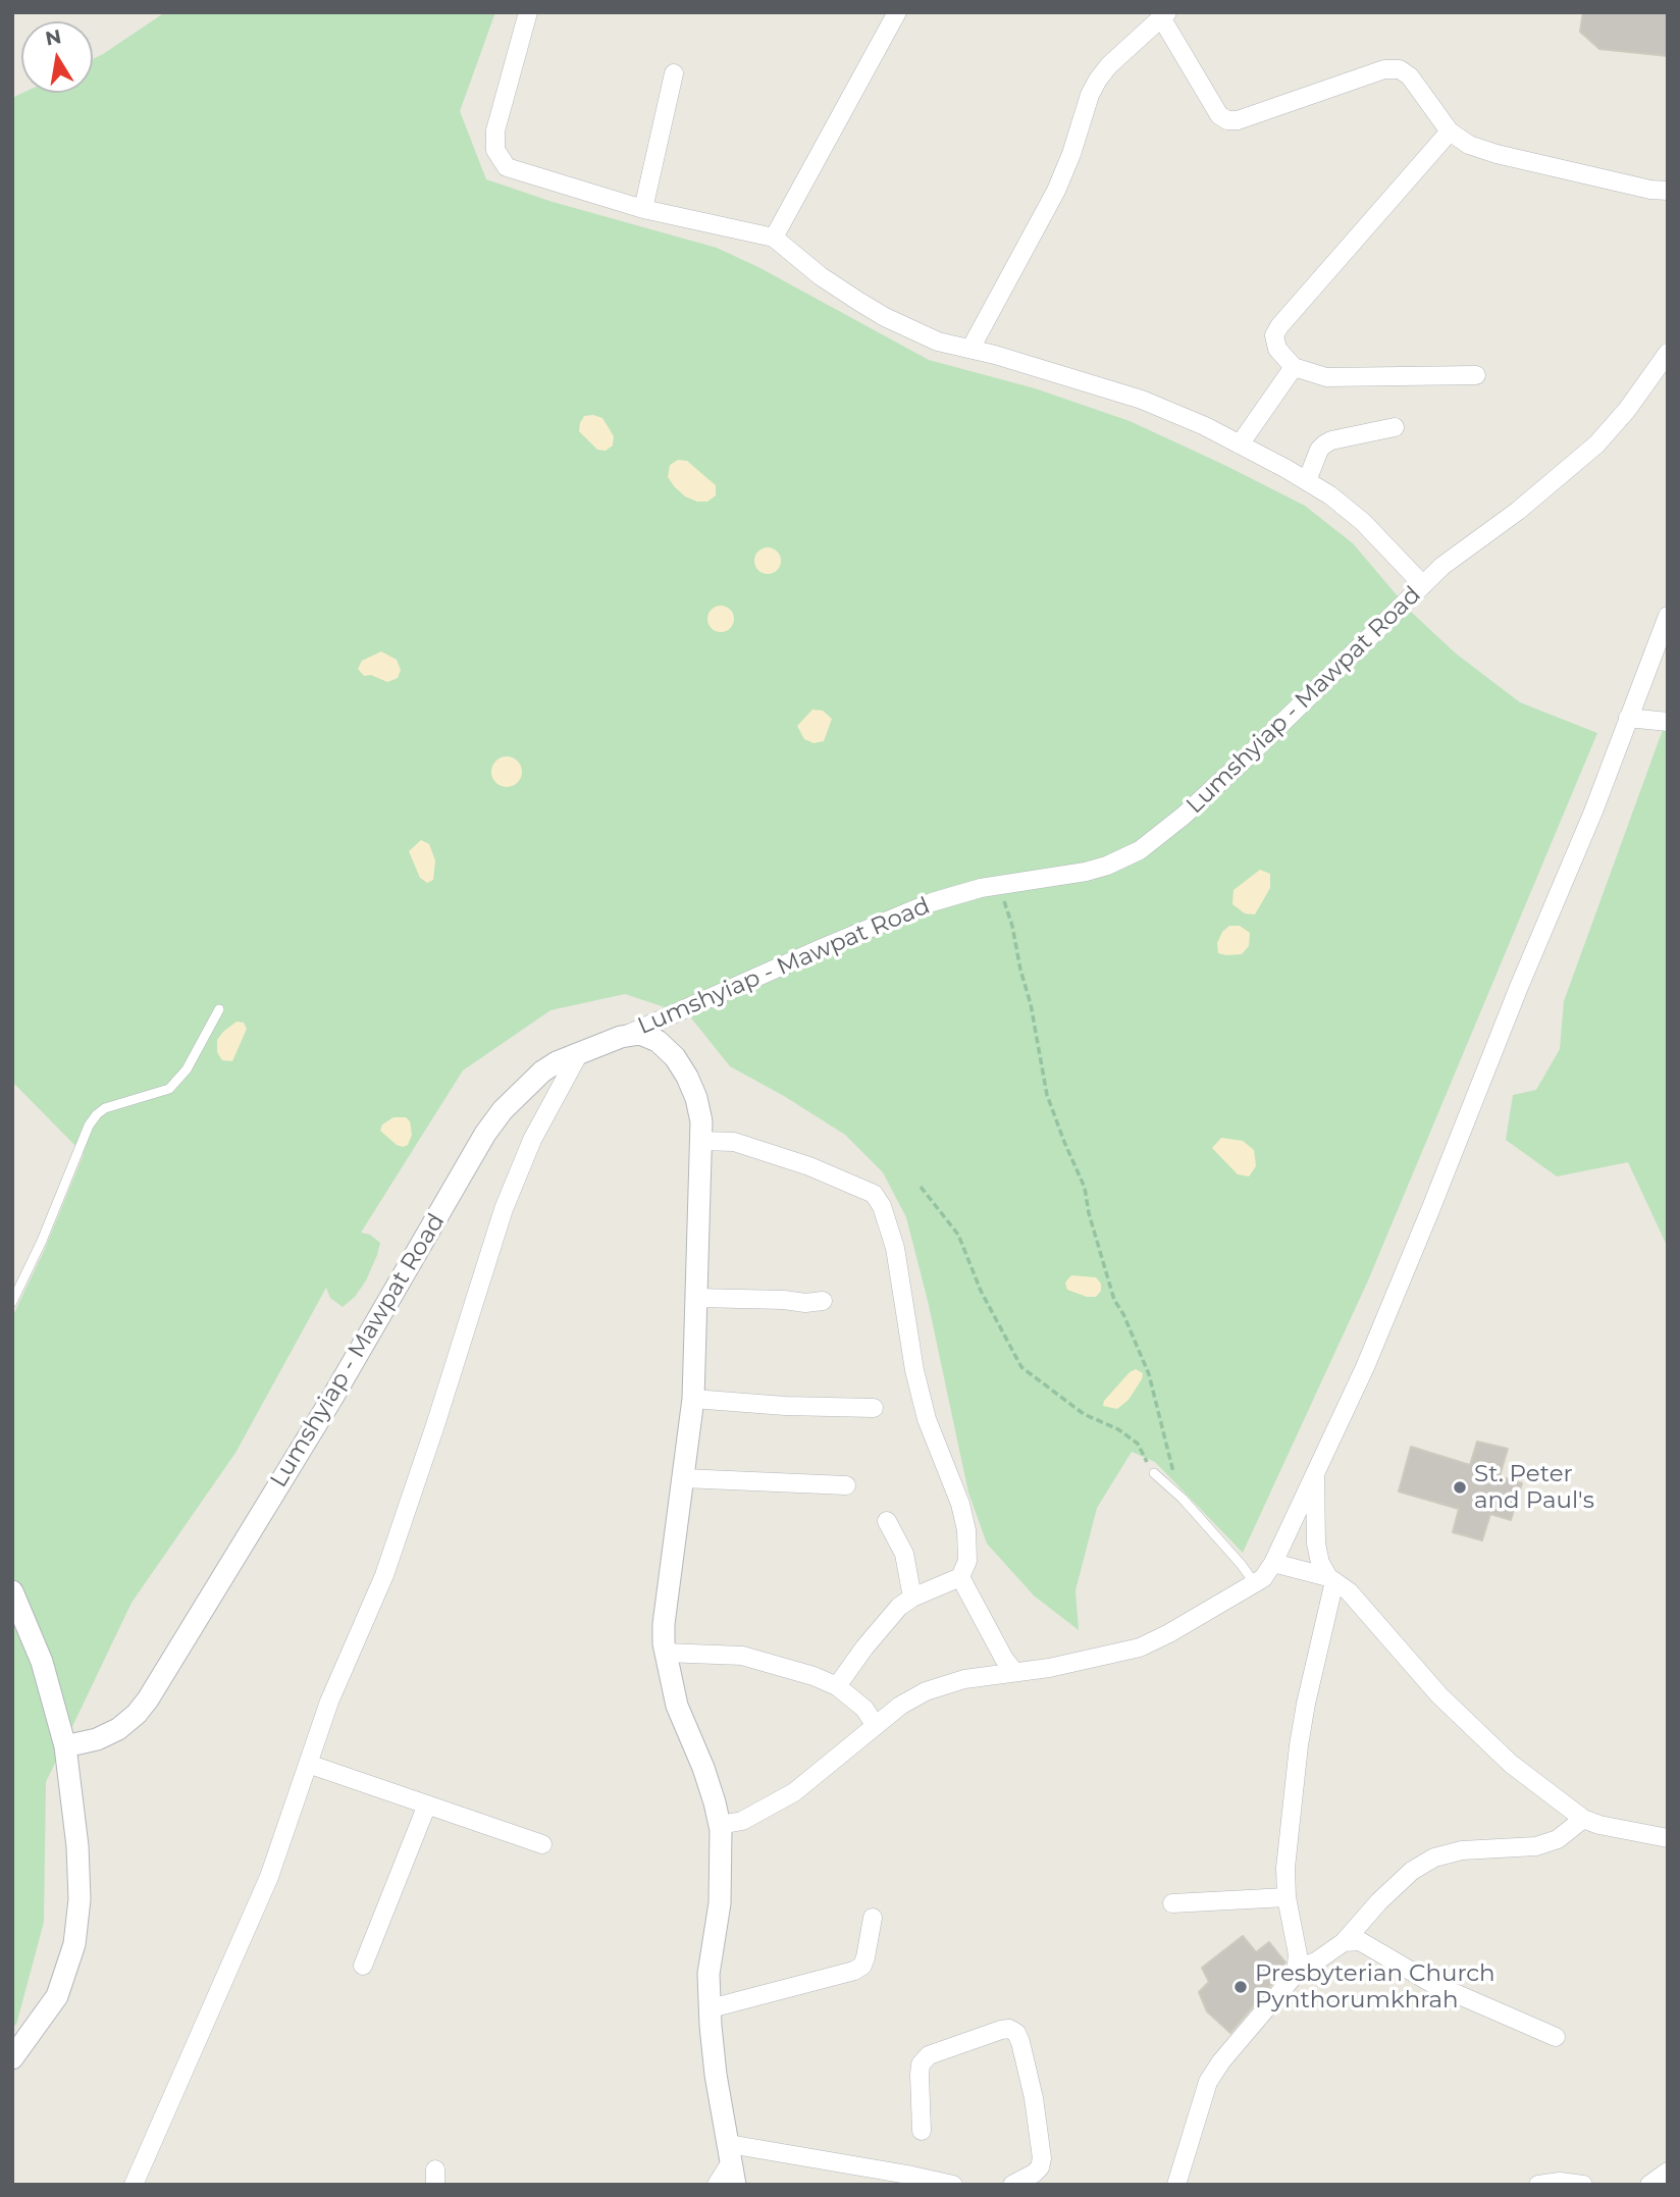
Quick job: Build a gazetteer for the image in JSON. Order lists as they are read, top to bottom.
{
  "streets": {
    "street": ["Lumshyiap - Mawpat Road"]
  },
  "places": ["St. Peter and Paul's", "Presbyterian Church Pynthorumkhrah"],
  "north": "top"
}
